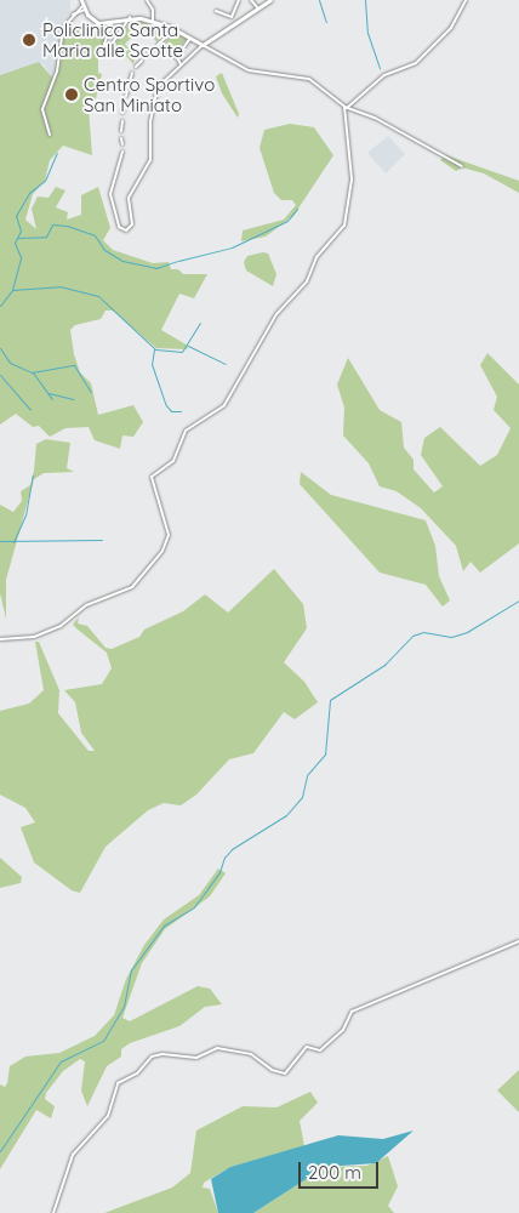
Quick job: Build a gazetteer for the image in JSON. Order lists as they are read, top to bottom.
{
  "places": ["Policlinico Santa Maria alle Scotte", "Centro Sportivo San Miniato"],
  "scale_bar": "200 m"
}
